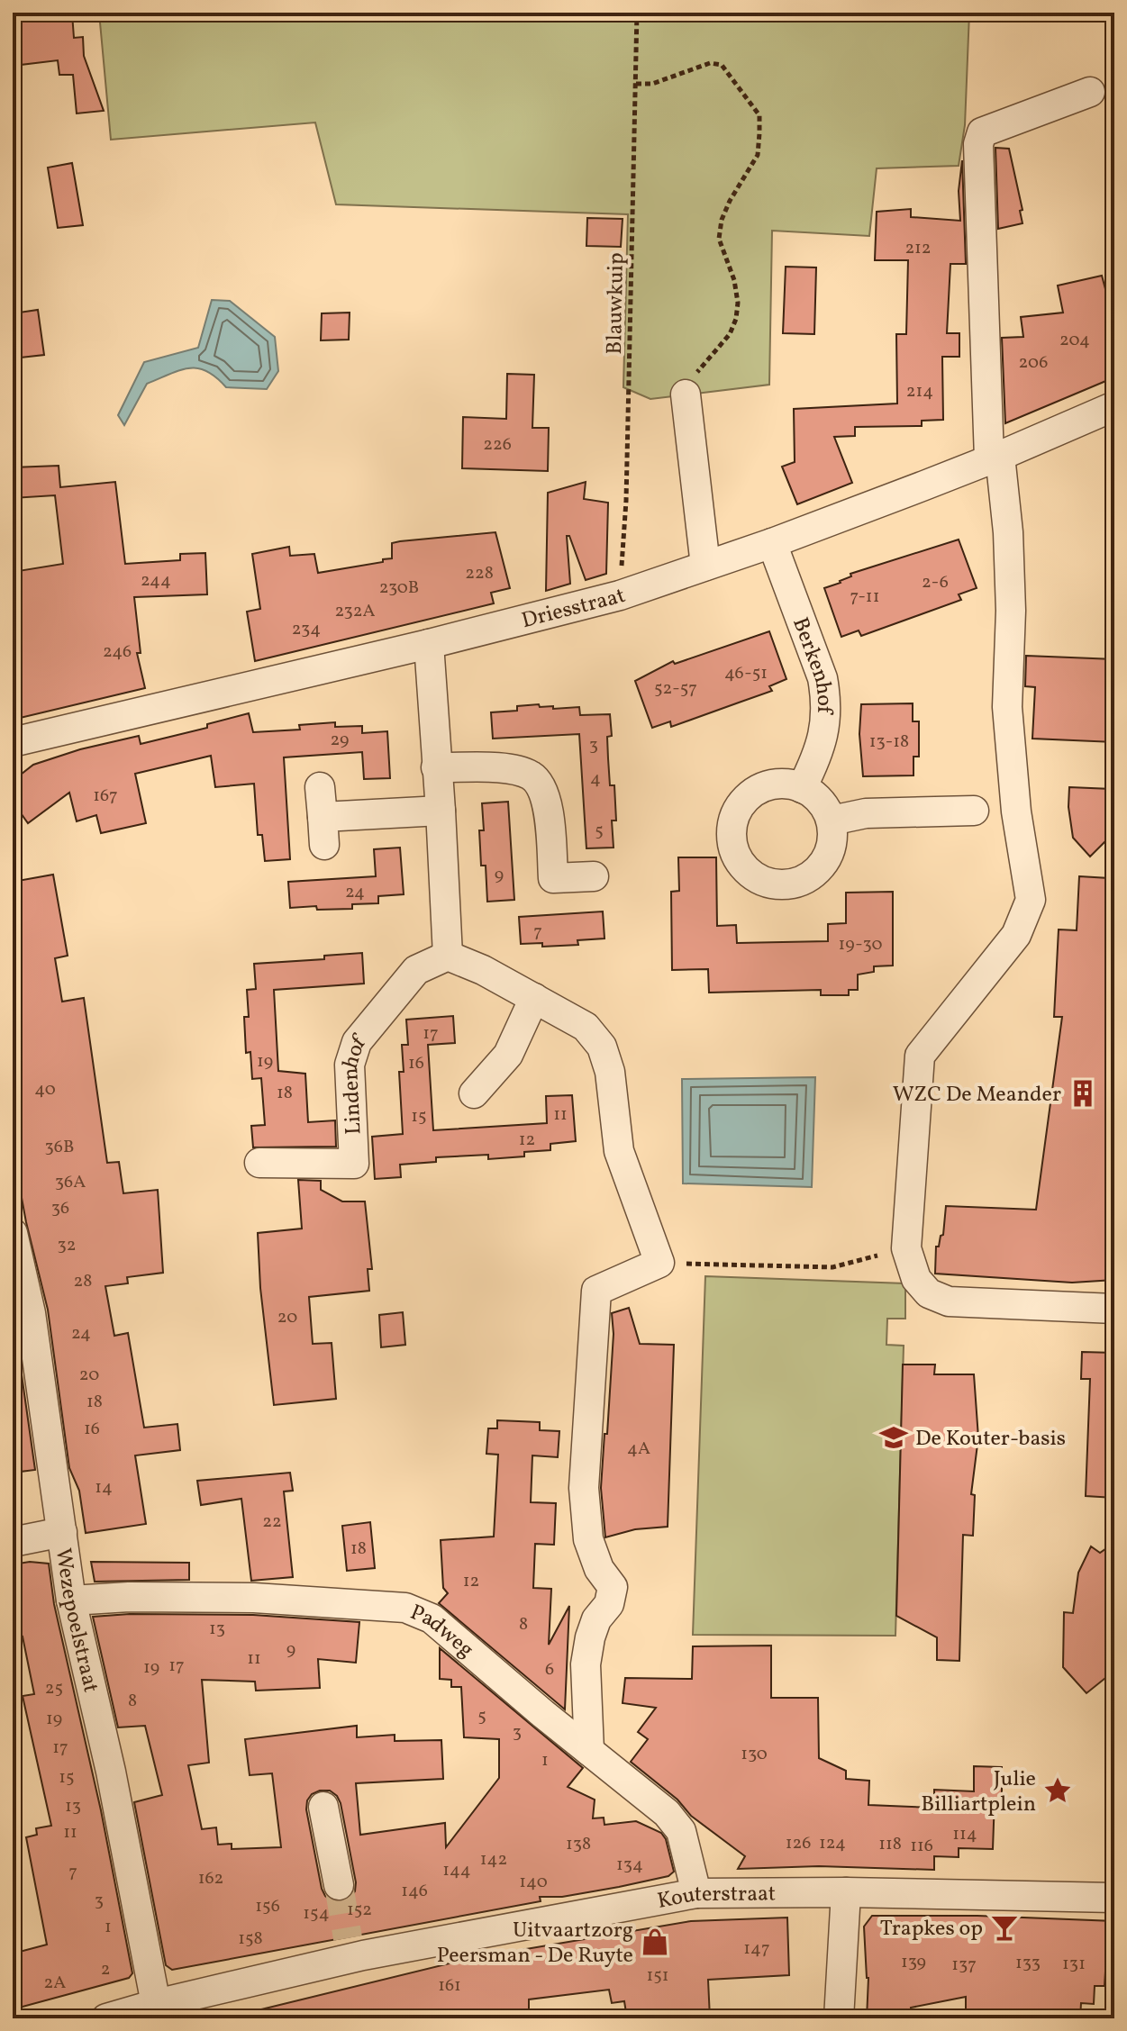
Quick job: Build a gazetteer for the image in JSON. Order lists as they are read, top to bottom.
{
  "streets": {
    "street": [
      "Driesstraat",
      "Berkenhof",
      "Lindenhof",
      "Wezepoelstraat",
      "Padweg",
      "Kouterstraat"
    ],
    "path": ["Blauwkuip"]
  },
  "crossings": [
    ["Blauwkuip", "Driesstraat"],
    ["Driesstraat", "Berkenhof"],
    ["Wezepoelstraat", "Padweg"],
    ["Wezepoelstraat", "Kouterstraat"],
    ["Padweg", "Kouterstraat"]
  ],
  "places": {
    "building": ["WZC De Meander"],
    "school or university": ["De Kouter-basis"],
    "place": ["Julie Billiartplein"],
    "bar": ["Trapkes op"],
    "shop": ["Uitvaartzorg Peersman - De Ruyte"]
  },
  "house_numbers": [
    "212",
    "204",
    "206",
    "214",
    "226",
    "228",
    "244",
    "2-6",
    "230B",
    "7-11",
    "232A",
    "234",
    "246",
    "46-51",
    "52-57",
    "29",
    "13-18",
    "3",
    "4",
    "167",
    "5",
    "9",
    "24",
    "7",
    "19-30",
    "17",
    "19",
    "16",
    "40",
    "18",
    "11",
    "15",
    "12",
    "36B",
    "36A",
    "36",
    "32",
    "28",
    "20",
    "24",
    "20",
    "18",
    "16",
    "4A",
    "14",
    "22",
    "18",
    "12",
    "8",
    "13",
    "9",
    "11",
    "17",
    "19",
    "6",
    "25",
    "8",
    "5",
    "19",
    "3",
    "17",
    "130",
    "1",
    "15",
    "13",
    "11",
    "114",
    "126",
    "124",
    "138",
    "118",
    "116",
    "142",
    "134",
    "144",
    "7",
    "162",
    "140",
    "146",
    "3",
    "156",
    "152",
    "154",
    "1",
    "158",
    "147",
    "139",
    "133",
    "131",
    "137",
    "2",
    "151",
    "2A",
    "161"
  ]
}
